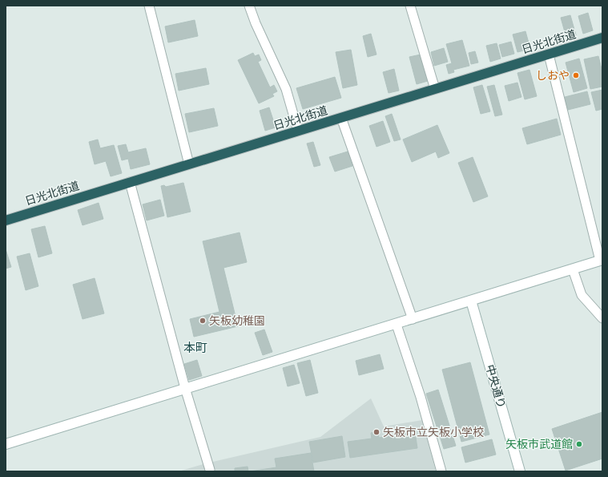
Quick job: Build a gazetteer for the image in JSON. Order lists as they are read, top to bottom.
{
  "streets": {
    "highway": ["日光北街道"],
    "street": ["中央通り"]
  },
  "districts": ["本町"],
  "places": [
    "しおや",
    "矢板幼稚園",
    "矢板市立矢板小学校",
    "矢板市武道館"
  ]
}
